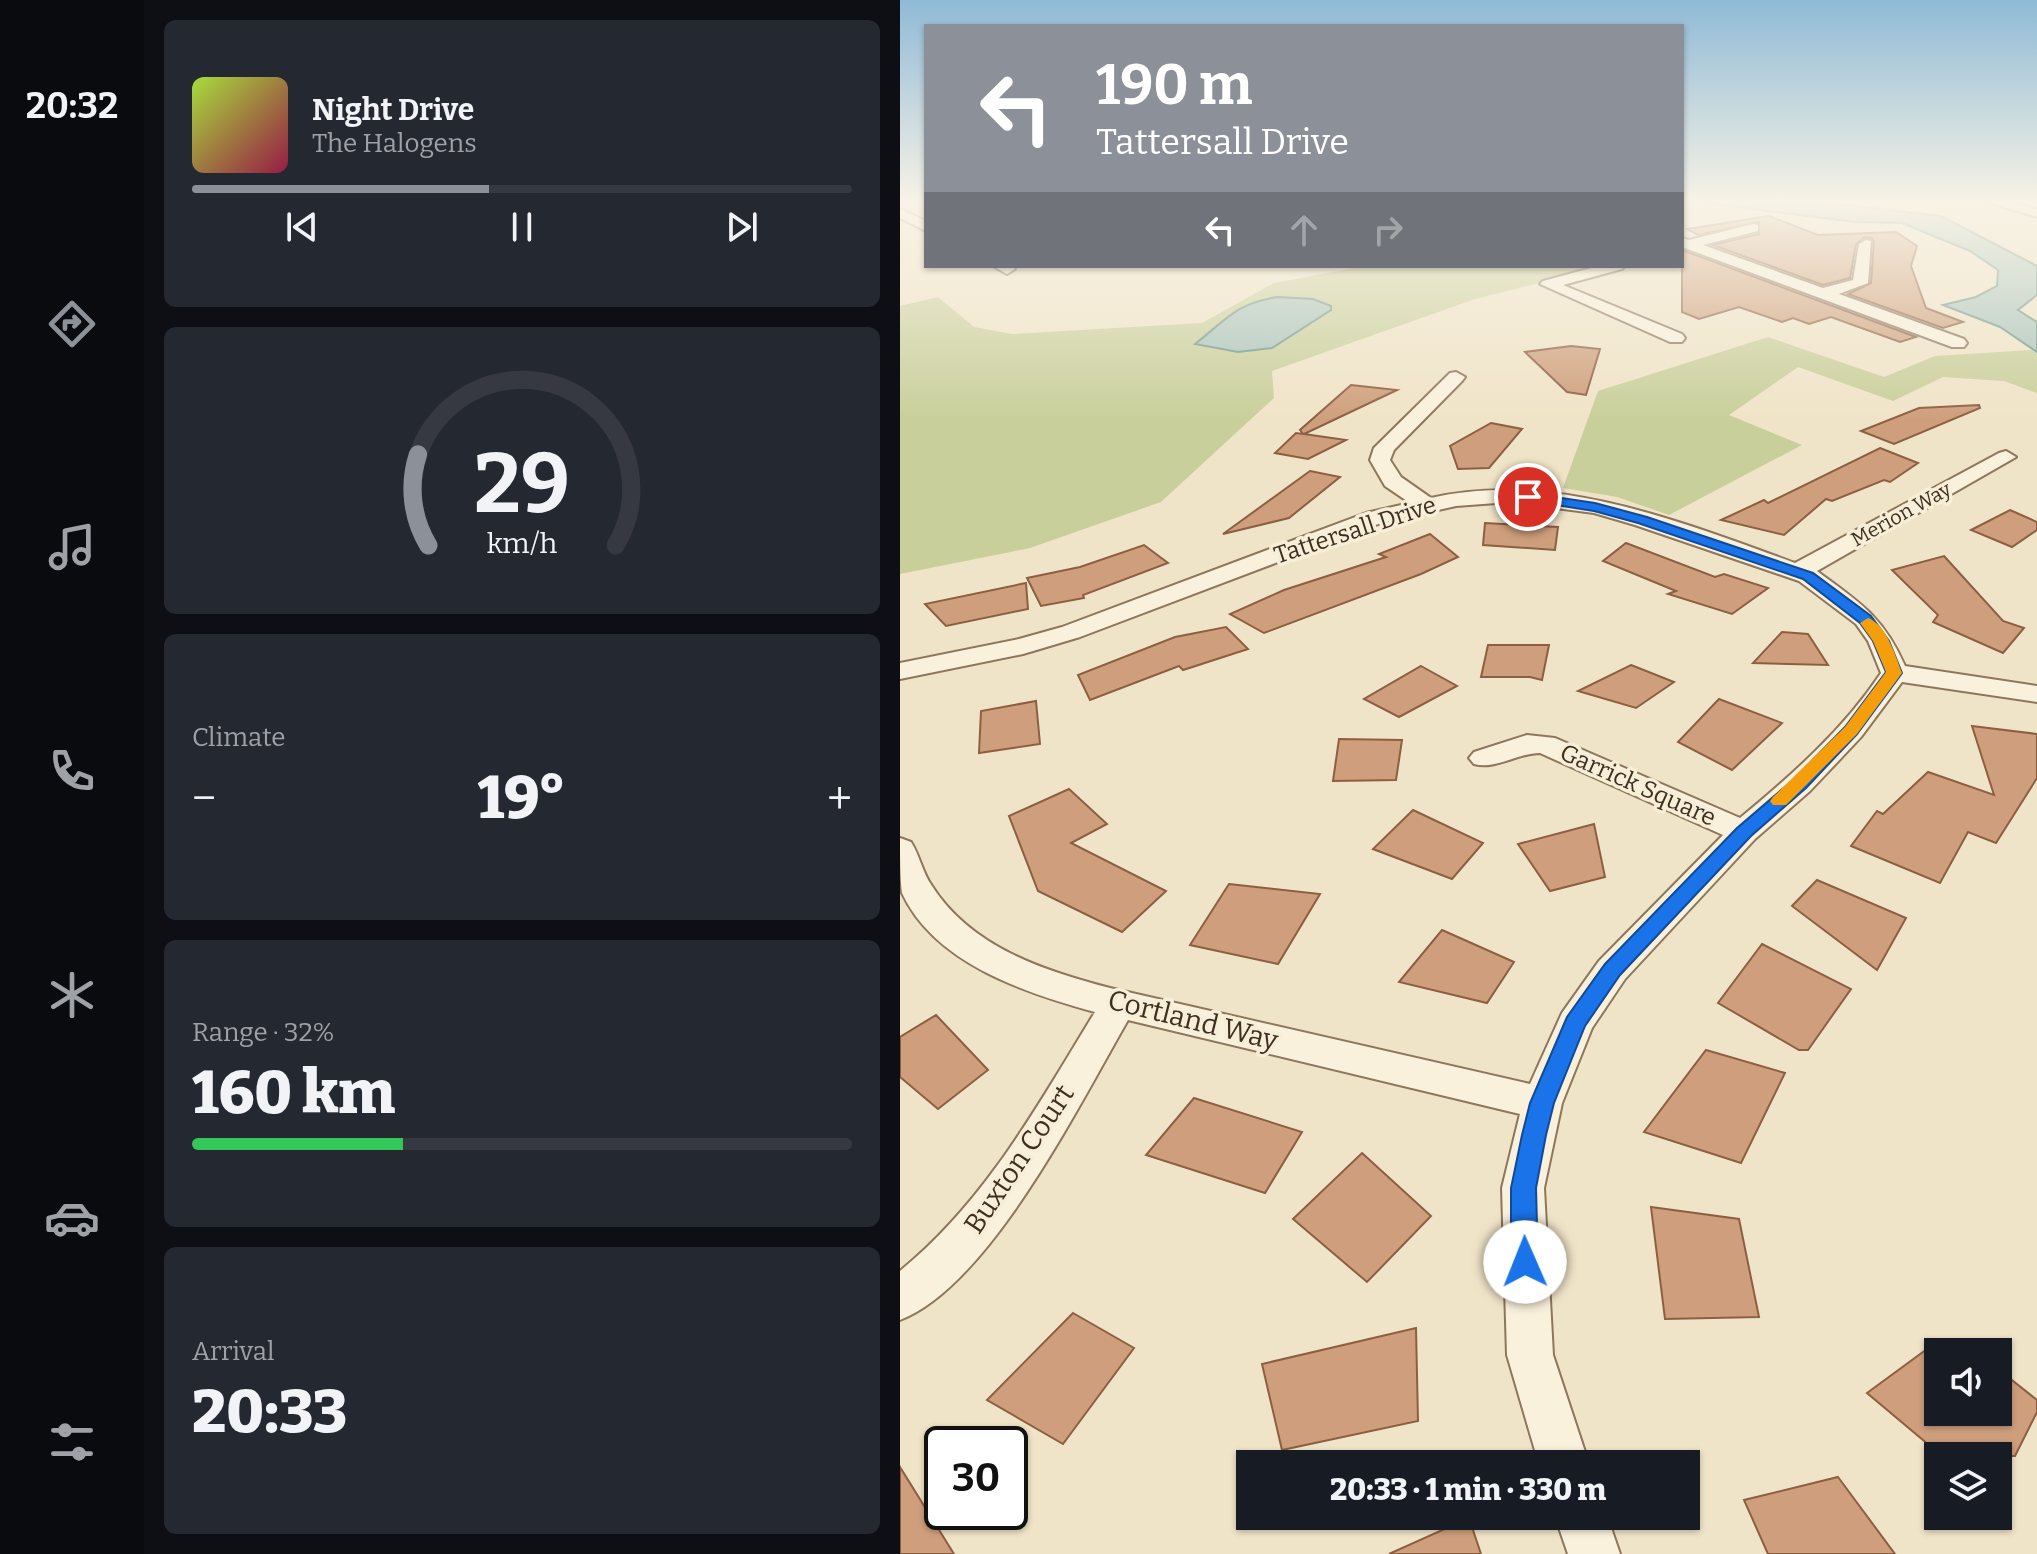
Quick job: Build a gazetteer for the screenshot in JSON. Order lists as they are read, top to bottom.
{
  "streets": {
    "street": [
      "Merion Way",
      "Tattersall Drive",
      "Garrick Square",
      "Cortland Way",
      "Buxton Court"
    ]
  },
  "crossings": [
    ["Merion Way", "Tattersall Drive"],
    ["Cortland Way", "Buxton Court"]
  ],
  "page": {
    "tabs": "20:32",
    "turn": ["190 m", "Tattersall Drive"],
    "song": ["Night Drive", "The Halogens"],
    "tile": [
      "Climate",
      ["Range · 32%", "160 km"],
      ["Arrival", "20:33"]
    ],
    "heat": ["−", "19°", "+"],
    "limit": "30",
    "trip": "20:33 · 1 min · 330 m",
    "gauge": ["29", "km/h"]
  }
}
